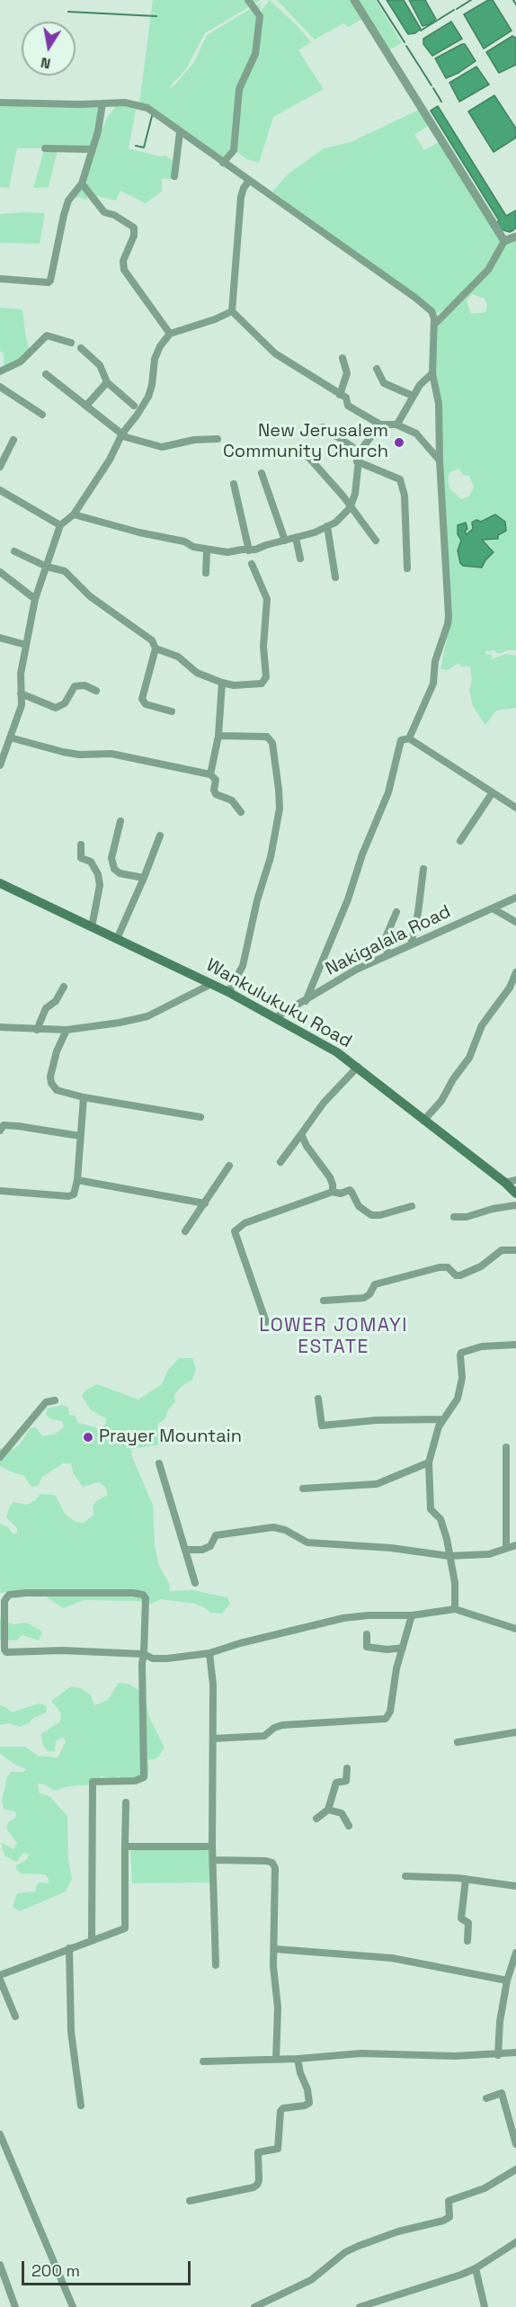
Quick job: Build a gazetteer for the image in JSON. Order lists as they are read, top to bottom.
{
  "streets": {
    "main road": ["Wankulukuku Road"],
    "street": ["Nakigalala Road"]
  },
  "crossings": [
    ["Nakigalala Road", "Wankulukuku Road"]
  ],
  "districts": ["LOWER JOMAYI ESTATE"],
  "places": ["New Jerusalem Community Church", "Prayer Mountain"],
  "scale_bar": "200 m",
  "north": "bottom"
}
